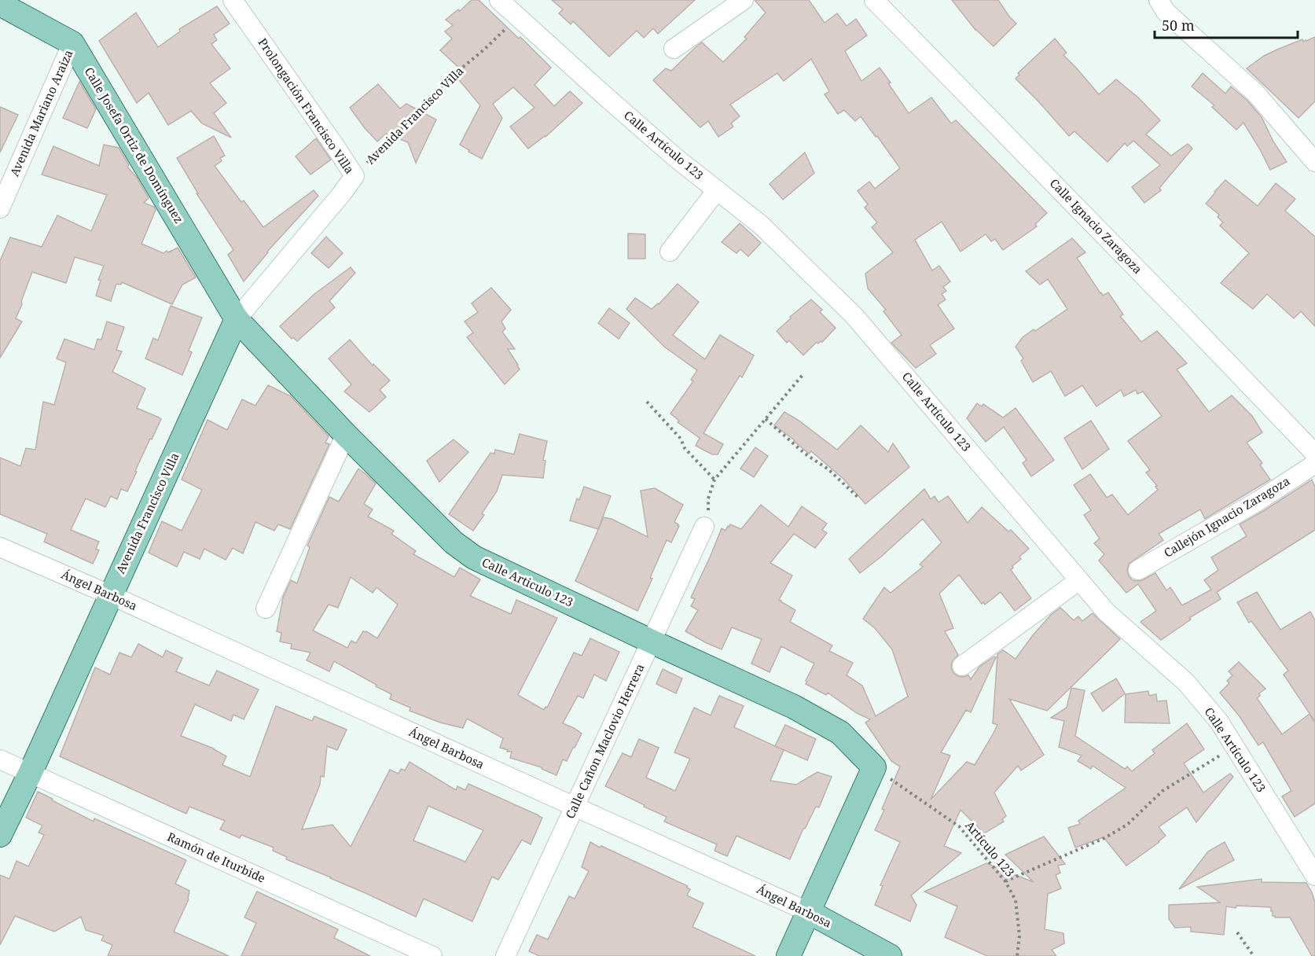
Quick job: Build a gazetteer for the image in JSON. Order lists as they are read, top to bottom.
{
  "streets": {
    "main road": [
      "Avenida Francisco Villa",
      "Calle Josefa Ortiz de Domínguez",
      "Calle Articulo 123",
      "Ángel Barbosa"
    ],
    "street": [
      "Prolongación Francisco Villa",
      "Avenida Mariano Araiza",
      "Calle Artículo 123",
      "Calle Ignacio Zaragoza",
      "Callejón Ignacio Zaragoza",
      "Calle Cañon Maclovio Herrera",
      "Ramón de Iturbide"
    ],
    "path": ["Artículo 123"]
  },
  "crossings": [
    ["Prolongación Francisco Villa", "Avenida Francisco Villa"],
    ["Prolongación Francisco Villa", "Calle Josefa Ortiz de Domínguez"],
    ["Prolongación Francisco Villa", "Calle Articulo 123"],
    ["Avenida Mariano Araiza", "Calle Josefa Ortiz de Domínguez"],
    ["Avenida Francisco Villa", "Calle Josefa Ortiz de Domínguez"],
    ["Avenida Francisco Villa", "Calle Artículo 123"],
    ["Avenida Francisco Villa", "Calle Articulo 123"],
    ["Avenida Francisco Villa", "Ángel Barbosa"],
    ["Avenida Francisco Villa", "Ramón de Iturbide"],
    ["Calle Josefa Ortiz de Domínguez", "Calle Articulo 123"],
    ["Calle Articulo 123", "Calle Cañon Maclovio Herrera"],
    ["Calle Articulo 123", "Artículo 123"],
    ["Ángel Barbosa", "Calle Cañon Maclovio Herrera"]
  ],
  "scale_bar": "50 m"
}
